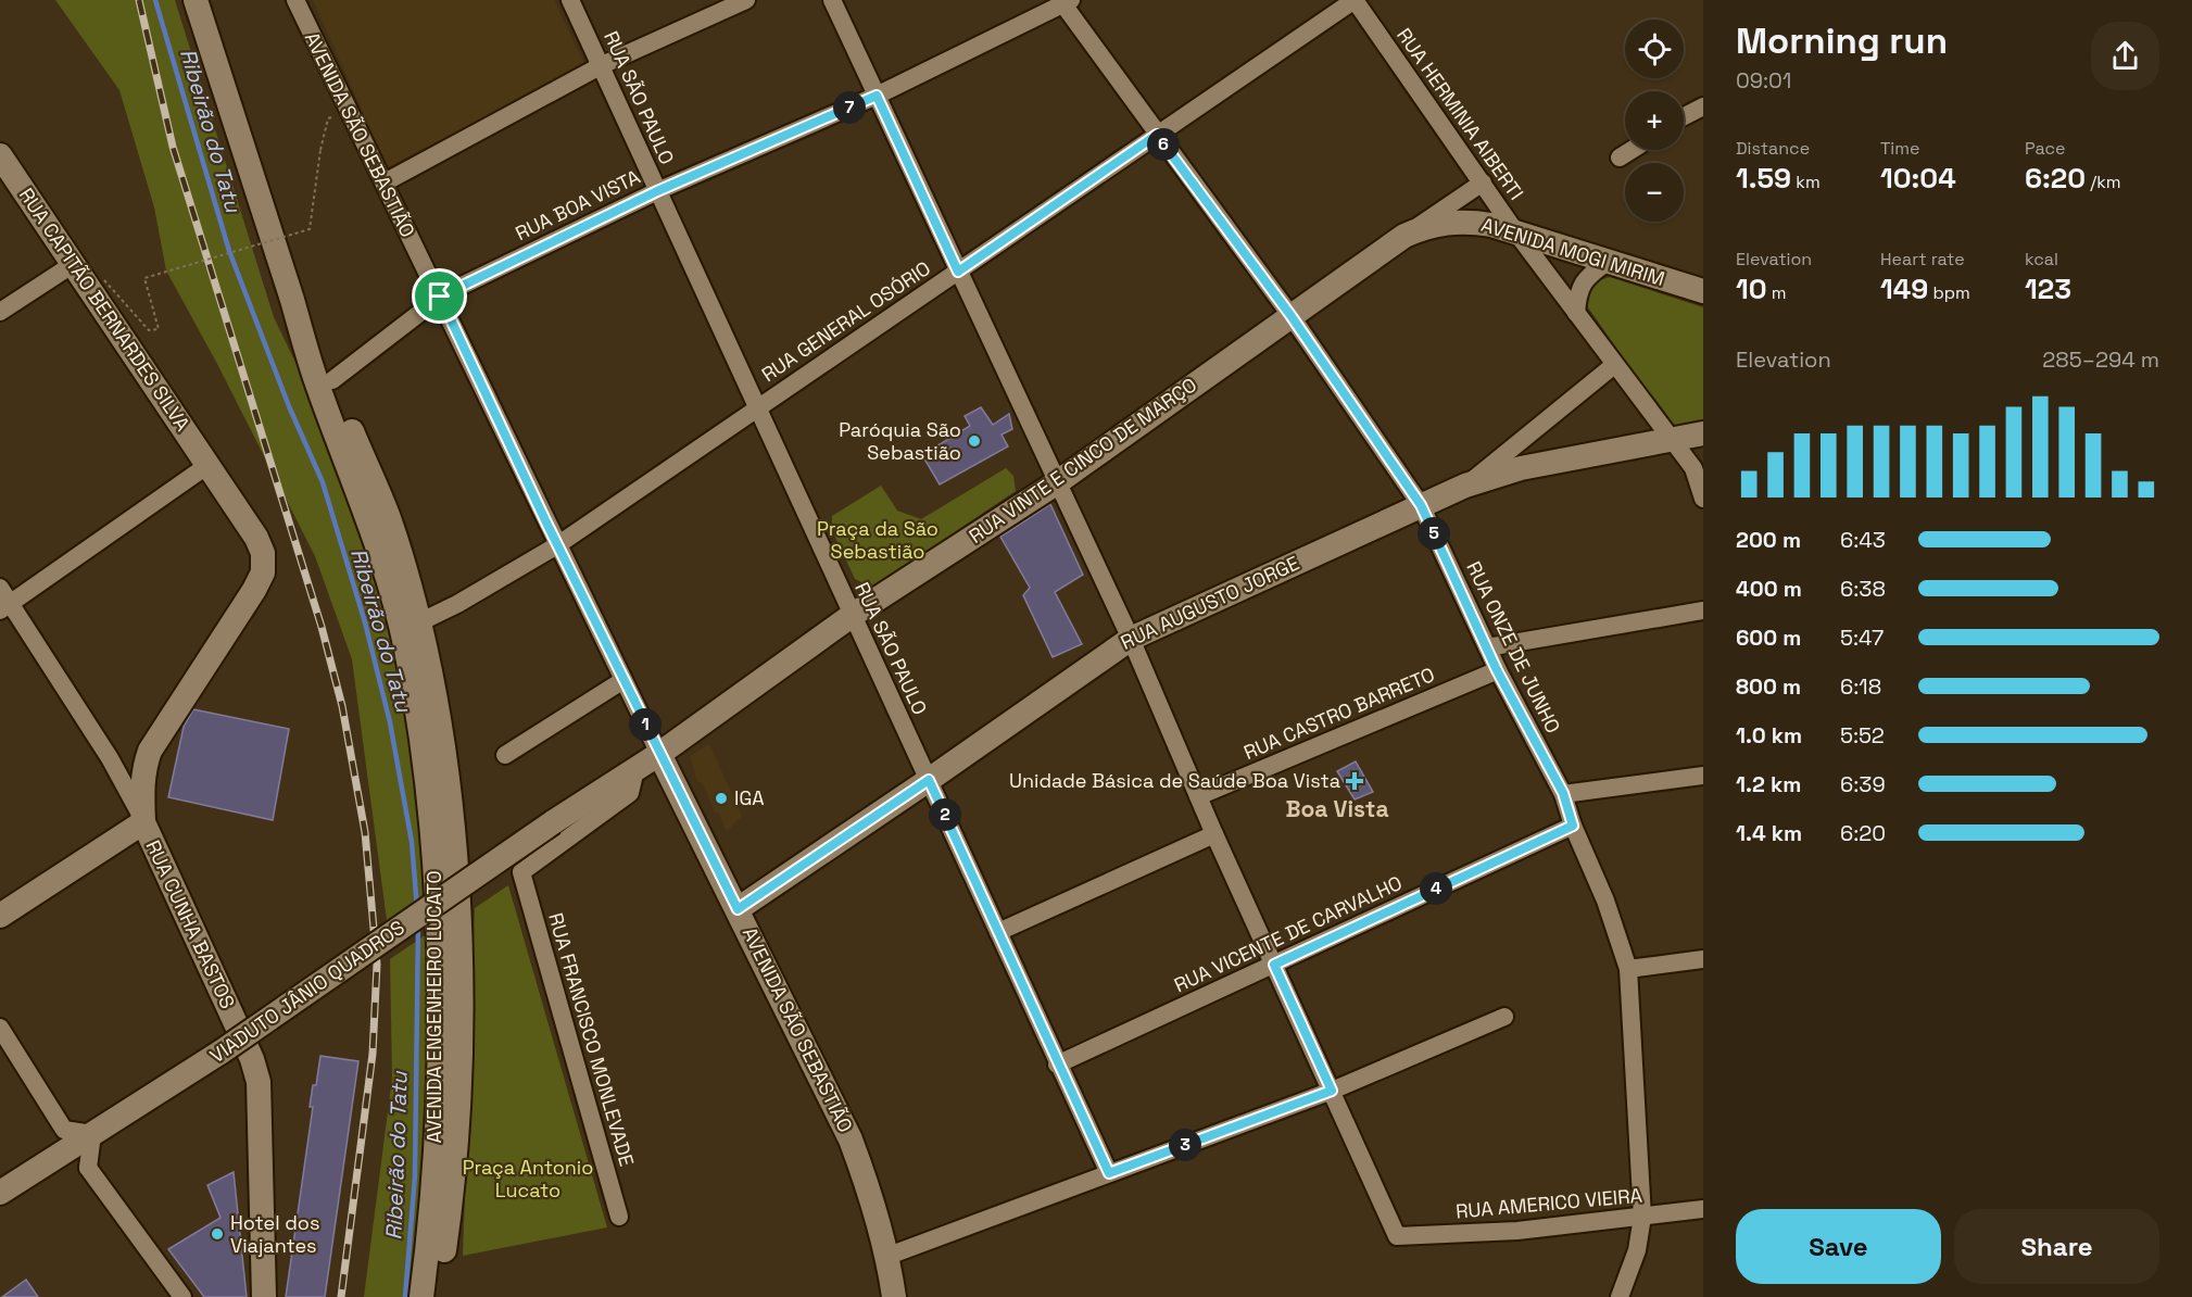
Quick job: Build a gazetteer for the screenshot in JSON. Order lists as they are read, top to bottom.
{
  "streets": {
    "main road": [
      "AVENIDA SÃO SEBASTIÃO",
      "AVENIDA MOGI MIRIM",
      "RUA CAPITÃO BERNARDES SILVA",
      "RUA VINTE E CINCO DE MARÇO",
      "RUA AUGUSTO JORGE",
      "RUA CUNHA BASTOS",
      "VIADUTO JÂNIO QUADROS",
      "AVENIDA ENGENHEIRO LUCATO"
    ],
    "street": [
      "RUA SÃO PAULO",
      "RUA HERMINIA AIBERTI",
      "RUA BOA VISTA",
      "RUA GENERAL OSÓRIO",
      "RUA ONZE DE JUNHO",
      "RUA CASTRO BARRETO",
      "RUA VICENTE DE CARVALHO",
      "RUA FRANCISCO MONLEVADE",
      "RUA AMERICO VIEIRA"
    ]
  },
  "crossings": [
    ["RUA SÃO PAULO", "RUA BOA VISTA"],
    ["RUA SÃO PAULO", "RUA GENERAL OSÓRIO"],
    ["RUA SÃO PAULO", "RUA VINTE E CINCO DE MARÇO"],
    ["RUA SÃO PAULO", "RUA AUGUSTO JORGE"],
    ["RUA SÃO PAULO", "RUA VICENTE DE CARVALHO"],
    ["RUA HERMINIA AIBERTI", "AVENIDA MOGI MIRIM"],
    ["RUA HERMINIA AIBERTI", "RUA GENERAL OSÓRIO"],
    ["RUA HERMINIA AIBERTI", "RUA VINTE E CINCO DE MARÇO"],
    ["RUA HERMINIA AIBERTI", "RUA AUGUSTO JORGE"],
    ["AVENIDA SÃO SEBASTIÃO", "RUA BOA VISTA"],
    ["AVENIDA SÃO SEBASTIÃO", "RUA GENERAL OSÓRIO"],
    ["AVENIDA SÃO SEBASTIÃO", "RUA VINTE E CINCO DE MARÇO"],
    ["AVENIDA SÃO SEBASTIÃO", "RUA AUGUSTO JORGE"],
    ["RUA BOA VISTA", "RUA ONZE DE JUNHO"],
    ["RUA BOA VISTA", "AVENIDA ENGENHEIRO LUCATO"],
    ["AVENIDA MOGI MIRIM", "RUA VINTE E CINCO DE MARÇO"],
    ["RUA GENERAL OSÓRIO", "RUA ONZE DE JUNHO"],
    ["RUA GENERAL OSÓRIO", "AVENIDA ENGENHEIRO LUCATO"],
    ["RUA VINTE E CINCO DE MARÇO", "RUA ONZE DE JUNHO"],
    ["RUA VINTE E CINCO DE MARÇO", "VIADUTO JÂNIO QUADROS"],
    ["RUA VINTE E CINCO DE MARÇO", "RUA FRANCISCO MONLEVADE"],
    ["RUA AUGUSTO JORGE", "RUA ONZE DE JUNHO"],
    ["RUA ONZE DE JUNHO", "RUA CASTRO BARRETO"],
    ["RUA ONZE DE JUNHO", "RUA VICENTE DE CARVALHO"],
    ["RUA ONZE DE JUNHO", "RUA AMERICO VIEIRA"]
  ],
  "districts": ["Boa Vista"],
  "water": ["Ribeirão do Tatu"],
  "parks": ["Praça da São Sebastião", "Praça Antonio Lucato"],
  "places": {
    "other": ["Paróquia São Sebastião", "IGA", "Hotel dos Viajantes"],
    "health": ["Unidade Básica de Saúde Boa Vista"]
  },
  "page": {
    "heading": ["Morning run", "09:01"],
    "map_buttons": ["+", "−"],
    "pins": [
      "7",
      "6",
      "5",
      "1",
      "2",
      "4",
      "3"
    ],
    "stats": [
      ["Distance", "1.59 km"],
      ["Time", "10:04"],
      ["Pace", "6:20 /km"],
      ["Elevation", "10 m"],
      ["Heart rate", "149 bpm"],
      ["kcal", "123"]
    ],
    "chart": ["Elevation", "285–294 m"],
    "list": [
      {
        "name": "200 m",
        "note": "6:43"
      },
      {
        "name": "400 m",
        "note": "6:38"
      },
      {
        "name": "600 m",
        "note": "5:47"
      },
      {
        "name": "800 m",
        "note": "6:18"
      },
      {
        "name": "1.0 km",
        "note": "5:52"
      },
      {
        "name": "1.2 km",
        "note": "6:39"
      },
      {
        "name": "1.4 km",
        "note": "6:20"
      }
    ],
    "buttons": ["Save", "Share"]
  }
}
